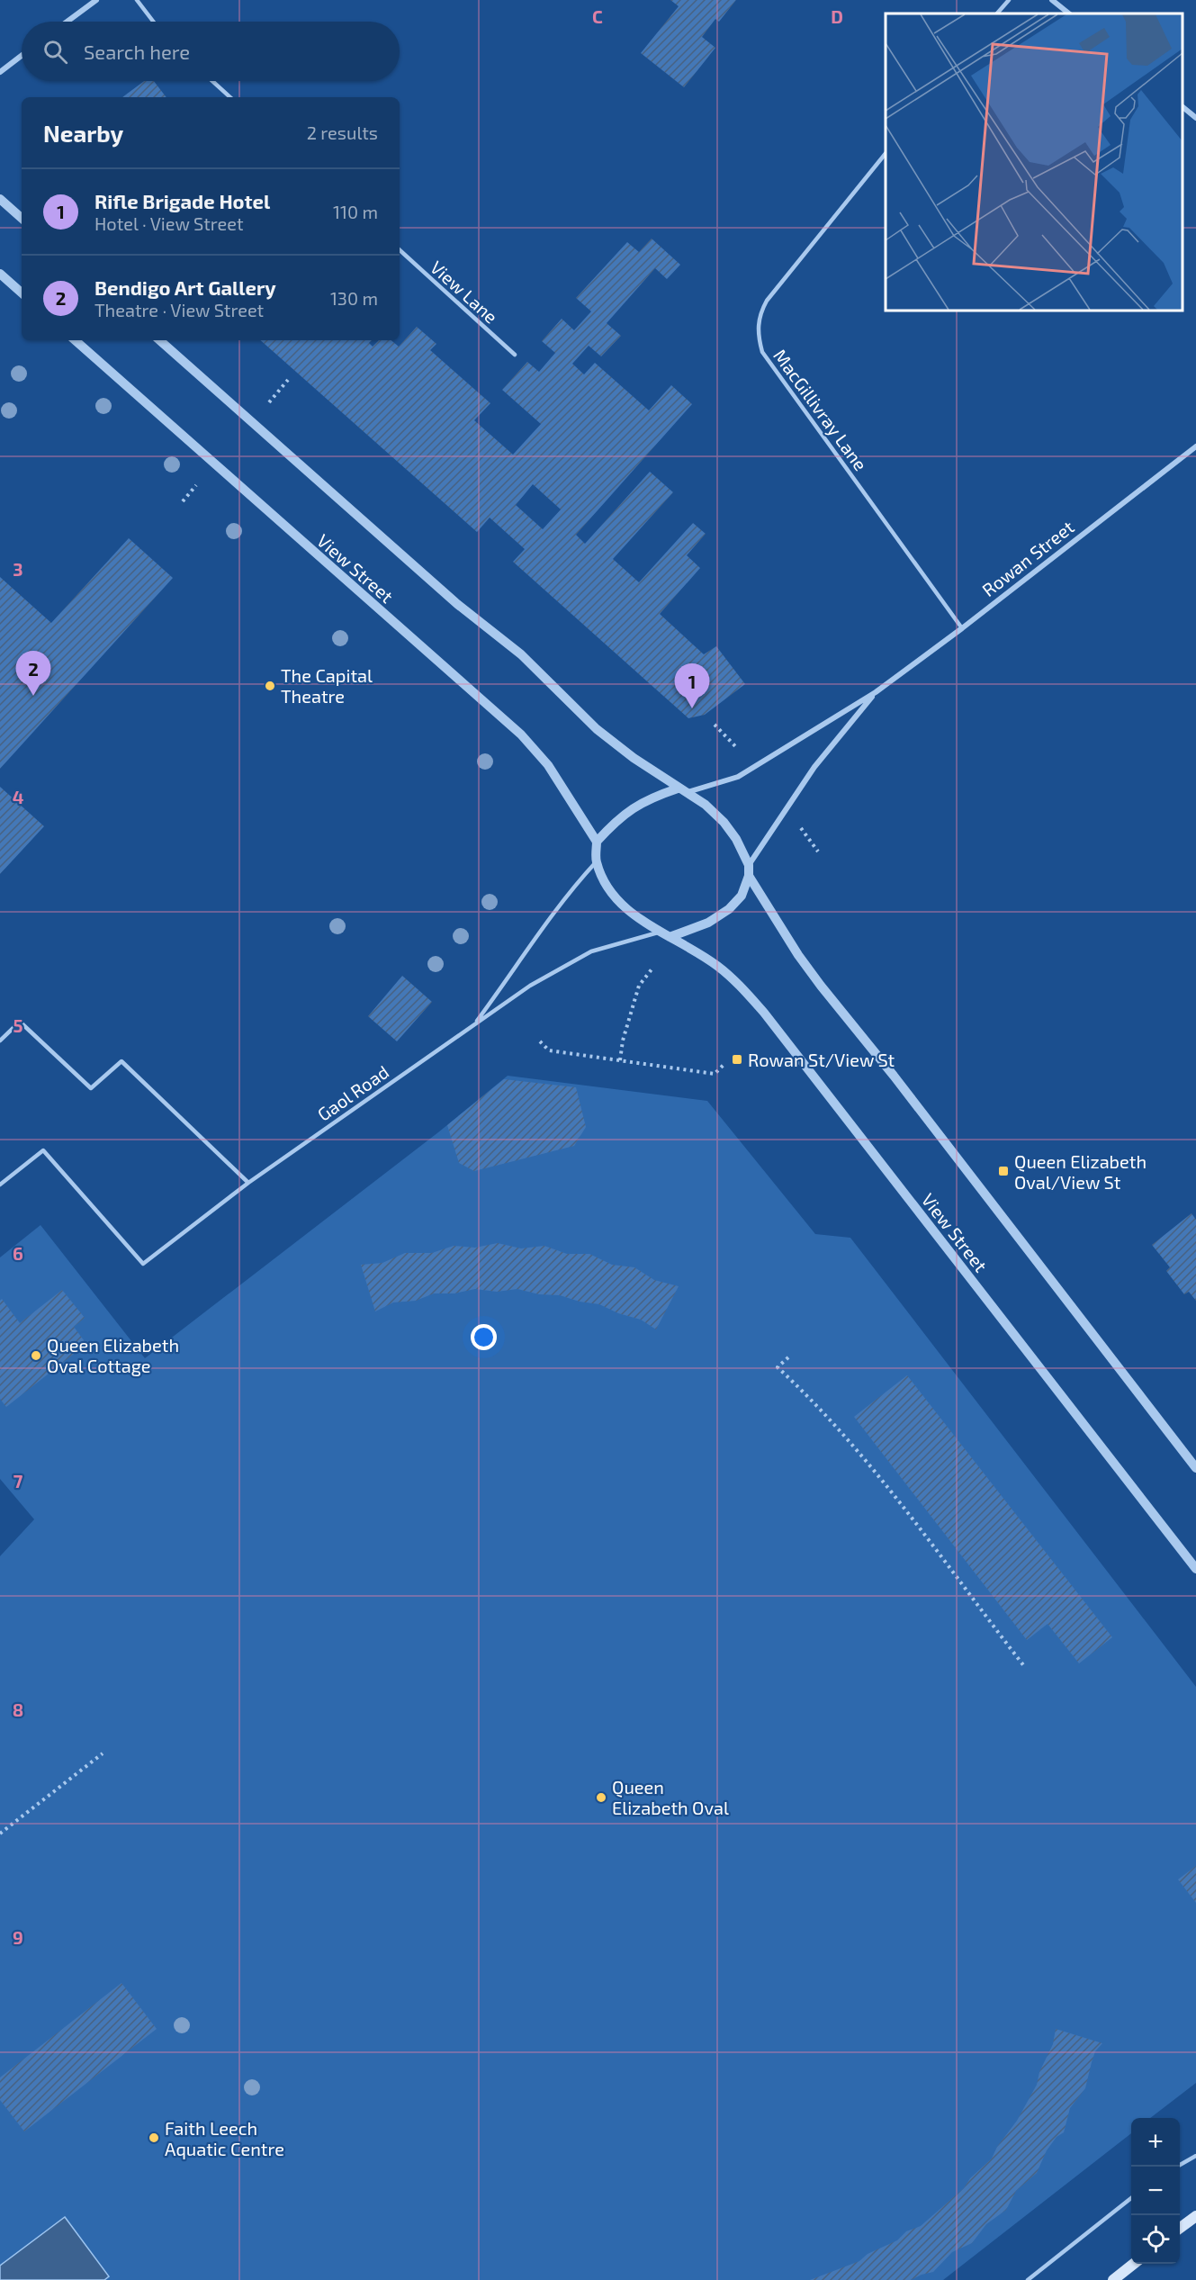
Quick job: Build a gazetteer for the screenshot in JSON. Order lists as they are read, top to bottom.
{
  "streets": {
    "street": ["Rowan Street", "View Street"],
    "lane": ["View Lane", "MacGillivray Lane", "Gaol Road"]
  },
  "crossings": [
    ["MacGillivray Lane", "Rowan Street"],
    ["Rowan Street", "View Street"],
    ["Rowan Street", "Gaol Road"],
    ["View Street", "Gaol Road"]
  ],
  "places": {
    "other": [
      "The Capital Theatre",
      "Queen Elizabeth Oval Cottage",
      "Queen Elizabeth Oval",
      "Faith Leech Aquatic Centre"
    ],
    "transit": ["Rowan St/View St", "Queen Elizabeth Oval/View St"]
  },
  "page": {
    "search": "Search here",
    "heading": ["Nearby", "2 results"],
    "list": [
      {
        "mark": "1",
        "name": "Rifle Brigade Hotel",
        "note": "Hotel · View Street",
        "value": "110 m"
      },
      {
        "mark": "2",
        "name": "Bendigo Art Gallery",
        "note": "Theatre · View Street",
        "value": "130 m"
      }
    ],
    "pins": ["2", "1"],
    "map_buttons": ["+", "−"]
  },
  "grid": {
    "columns": ["C", "D"],
    "rows": [
      "3",
      "4",
      "5",
      "6",
      "7",
      "8",
      "9"
    ]
  }
}
